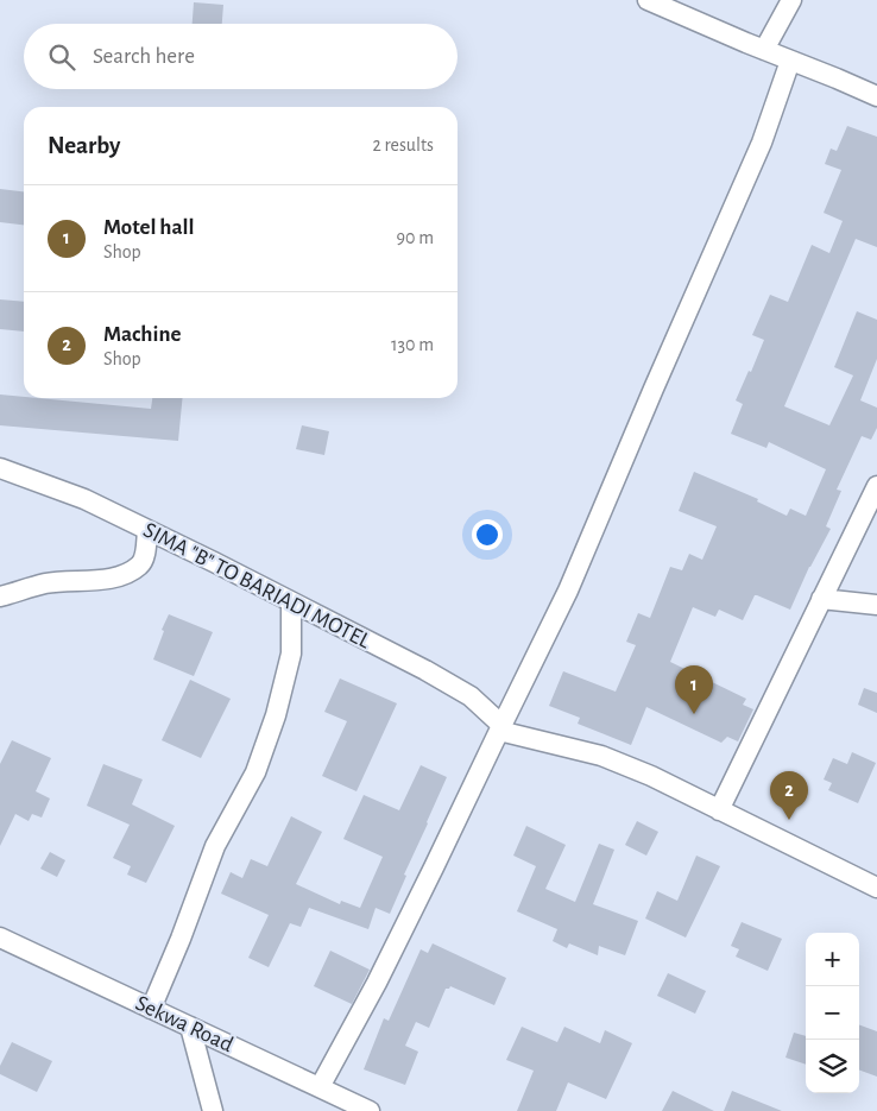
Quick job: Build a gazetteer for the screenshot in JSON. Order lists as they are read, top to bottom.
{
  "streets": {
    "street": ["SIMA \"B\" TO BARIADI MOTEL", "Sekwa Road"]
  },
  "page": {
    "search": "Search here",
    "heading": ["Nearby", "2 results"],
    "list": [
      {
        "mark": "1",
        "name": "Motel hall",
        "note": "Shop",
        "value": "90 m"
      },
      {
        "mark": "2",
        "name": "Machine",
        "note": "Shop",
        "value": "130 m"
      }
    ],
    "pins": ["1", "2"],
    "map_buttons": ["+", "−"]
  }
}
